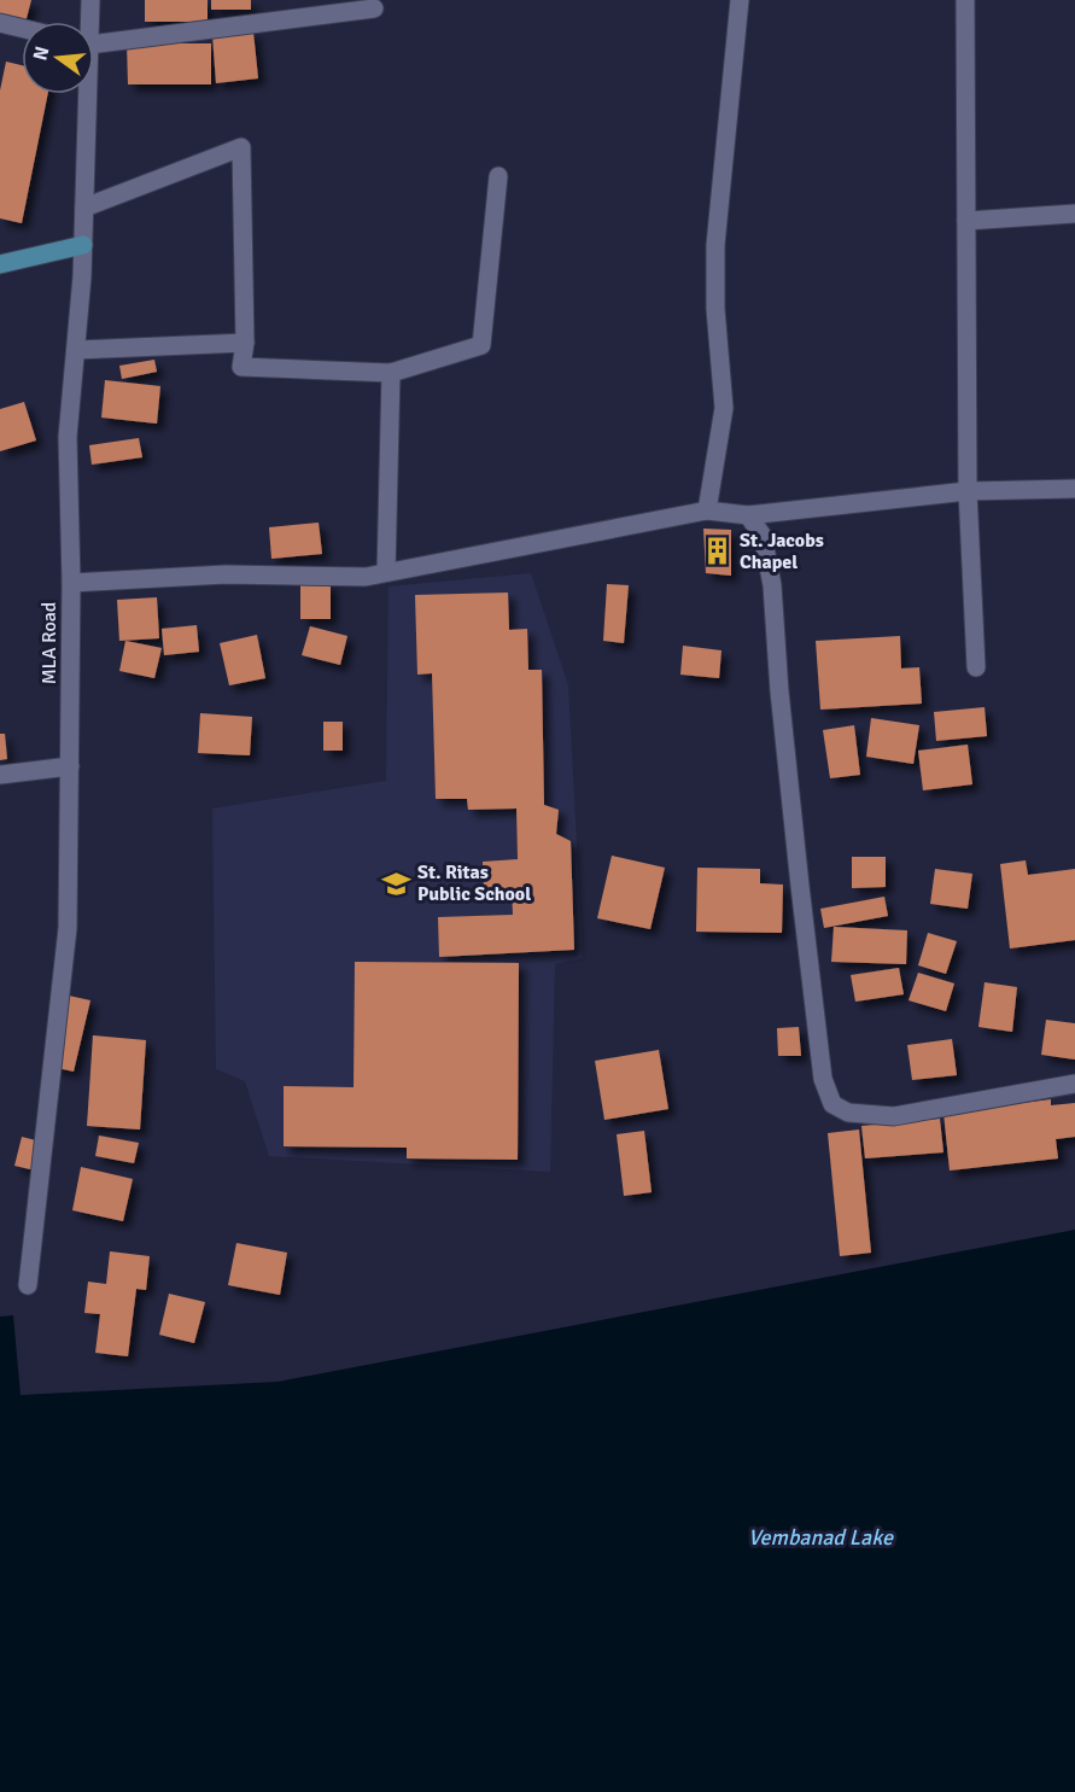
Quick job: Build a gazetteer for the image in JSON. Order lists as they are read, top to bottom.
{
  "streets": {
    "street": ["MLA Road"]
  },
  "water": ["Vembanad Lake"],
  "places": {
    "building": ["St. Jacobs Chapel"],
    "school or university": ["St. Ritas Public School"]
  },
  "north": "left"
}
